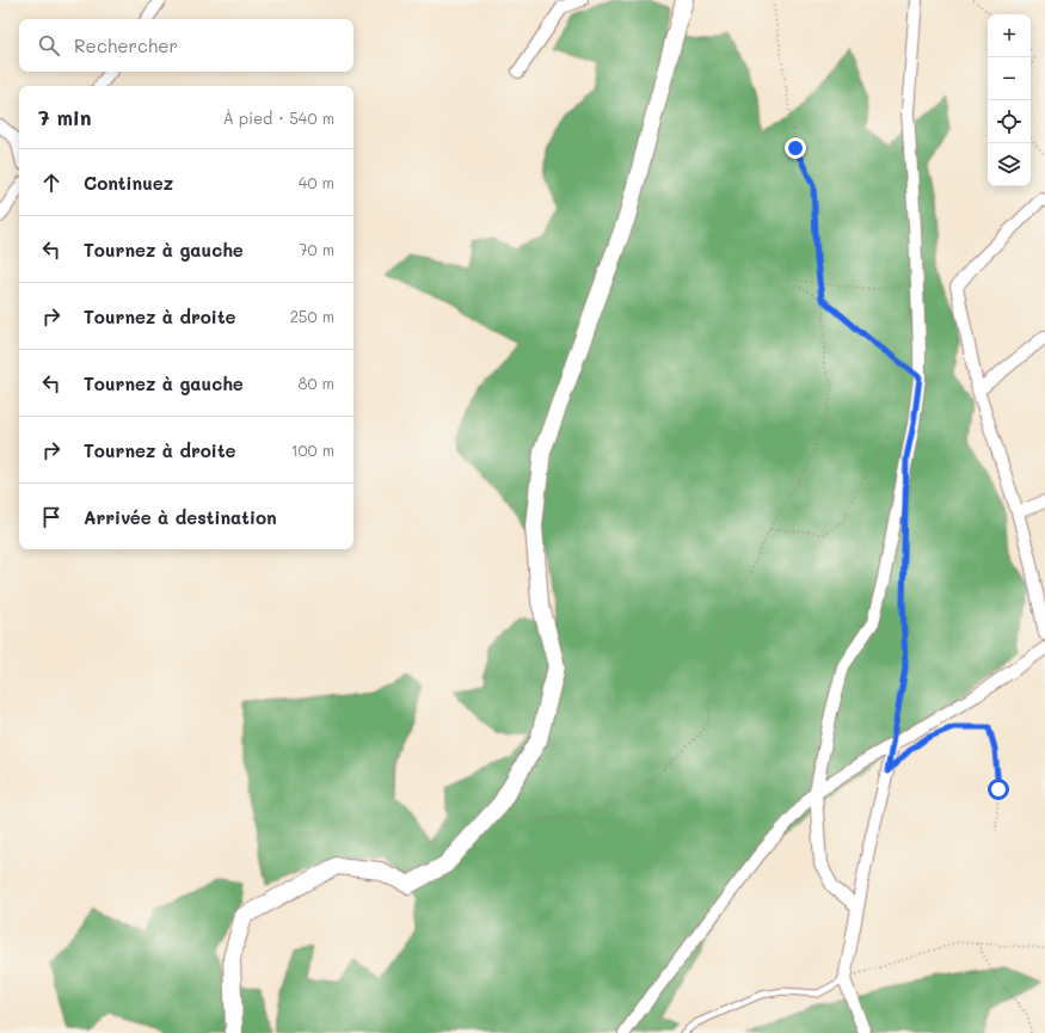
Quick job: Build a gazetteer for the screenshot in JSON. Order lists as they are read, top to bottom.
{
  "page": {
    "map_buttons": ["+", "−"],
    "search": "Rechercher",
    "heading": ["7 min", "À pied · 540 m"],
    "list": [
      ["Continuez", "40 m"],
      ["Tournez à gauche", "70 m"],
      ["Tournez à droite", "250 m"],
      ["Tournez à gauche", "80 m"],
      ["Tournez à droite", "100 m"],
      "Arrivée à destination"
    ]
  }
}
